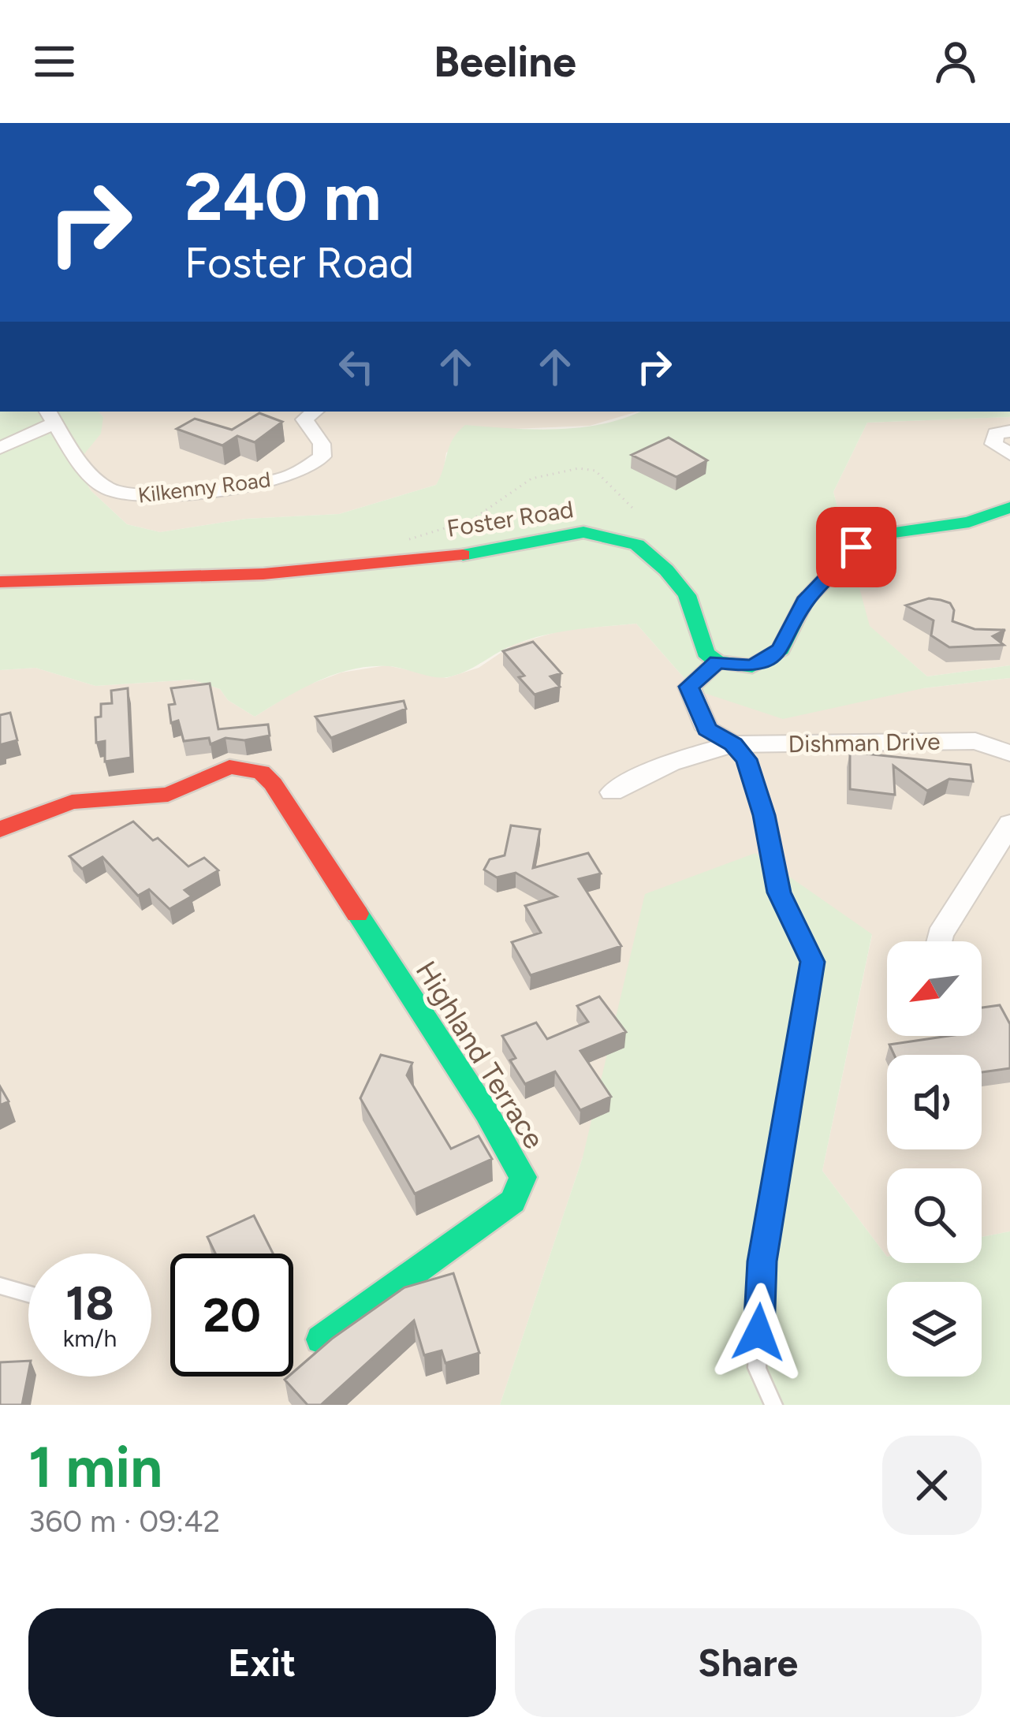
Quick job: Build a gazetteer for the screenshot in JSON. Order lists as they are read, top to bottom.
{
  "streets": {
    "street": [
      "Kilkenny Road",
      "Foster Road",
      "Dishman Drive",
      "Highland Terrace"
    ]
  },
  "north": "bottom left",
  "page": {
    "header": "Beeline",
    "turn": ["240 m", "Foster Road"],
    "speed": "18 km/h",
    "limit": "20",
    "heading": ["1 min", "360 m · 09:42"],
    "buttons": ["Exit", "Share"]
  }
}
